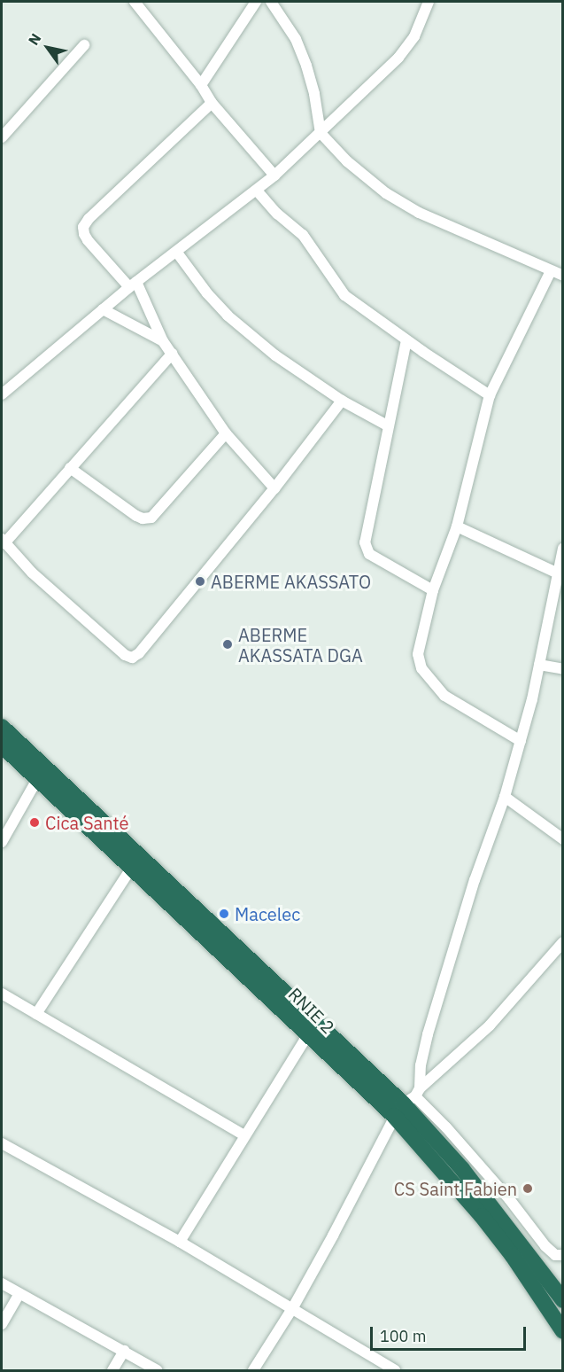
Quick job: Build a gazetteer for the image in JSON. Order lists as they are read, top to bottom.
{
  "streets": {
    "highway": ["RNIE 2"]
  },
  "places": [
    "ABERME AKASSATO",
    "ABERME AKASSATA DGA",
    "Cica Santé",
    "Macelec",
    "CS Saint Fabien"
  ],
  "scale_bar": "100 m",
  "north": "top left"
}
